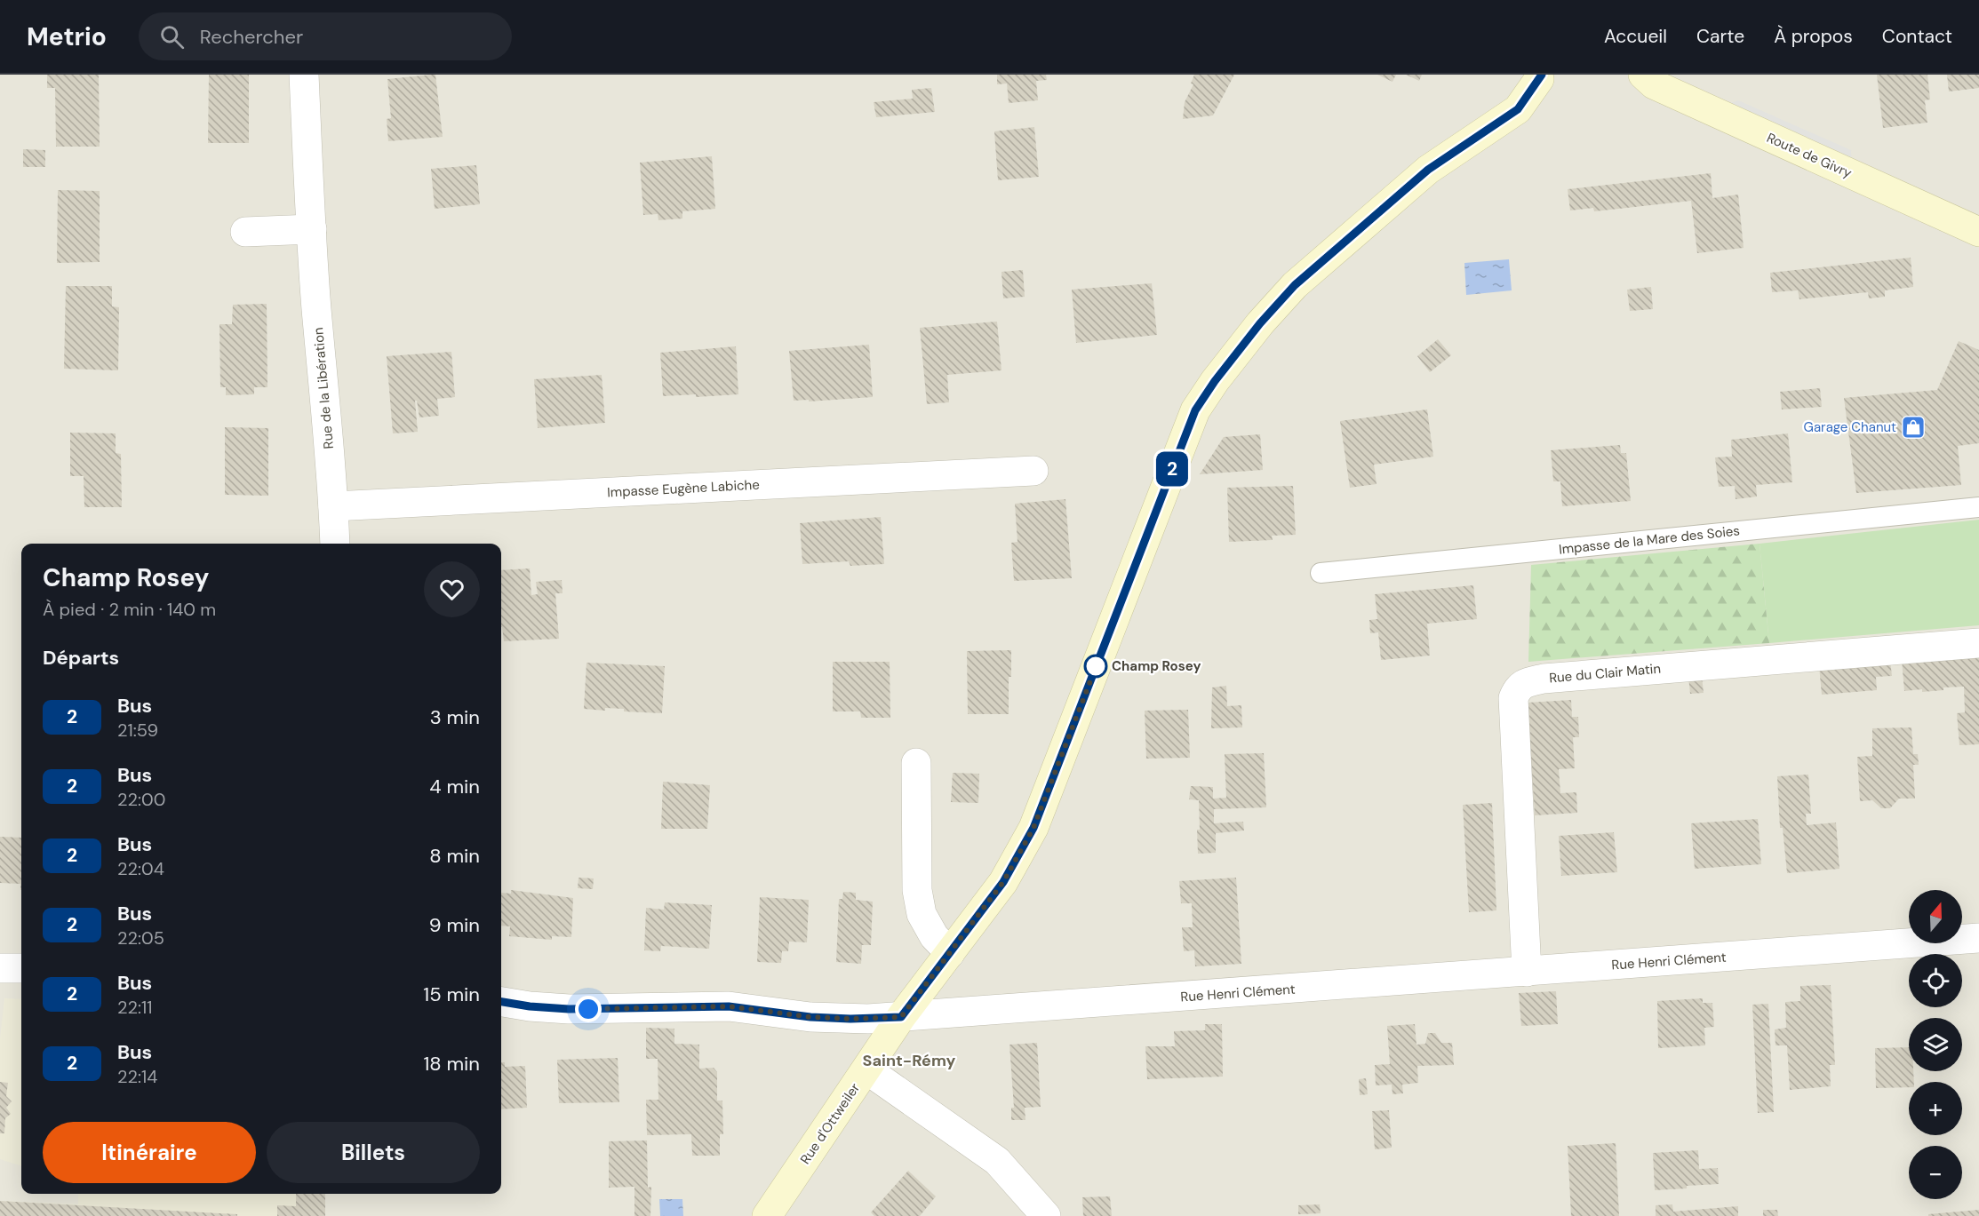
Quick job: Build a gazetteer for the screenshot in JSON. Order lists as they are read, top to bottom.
{
  "streets": {
    "street": [
      "Route de Givry",
      "Rue de la Libération",
      "Impasse Eugène Labiche",
      "Rue du Clair Matin",
      "Rue Henri Clément",
      "Rue d'Ottweiler"
    ],
    "lane": ["Impasse de la Mare des Soies"]
  },
  "crossings": [
    ["Rue de la Libération", "Impasse Eugène Labiche"],
    ["Rue du Clair Matin", "Rue Henri Clément"],
    ["Rue Henri Clément", "Rue d'Ottweiler"]
  ],
  "districts": ["Saint-Rémy"],
  "places": {
    "shop": ["Garage Chanut"],
    "other": ["Champ Rosey"]
  },
  "lines": ["bus line 2"],
  "north": "top",
  "page": {
    "header": "Metrio",
    "search": "Rechercher",
    "nav": [
      "Accueil",
      "Carte",
      "À propos",
      "Contact"
    ],
    "on_map": "2",
    "heading": [
      ["Champ Rosey", "À pied · 2 min · 140 m"],
      "Départs"
    ],
    "list": [
      {
        "mark": "2",
        "name": "Bus",
        "note": "21:59",
        "value": "3 min"
      },
      {
        "mark": "2",
        "name": "Bus",
        "note": "22:00",
        "value": "4 min"
      },
      {
        "mark": "2",
        "name": "Bus",
        "note": "22:04",
        "value": "8 min"
      },
      {
        "mark": "2",
        "name": "Bus",
        "note": "22:05",
        "value": "9 min"
      },
      {
        "mark": "2",
        "name": "Bus",
        "note": "22:11",
        "value": "15 min"
      },
      {
        "mark": "2",
        "name": "Bus",
        "note": "22:14",
        "value": "18 min"
      }
    ],
    "map_buttons": ["+", "−"],
    "buttons": ["Itinéraire", "Billets"]
  }
}
